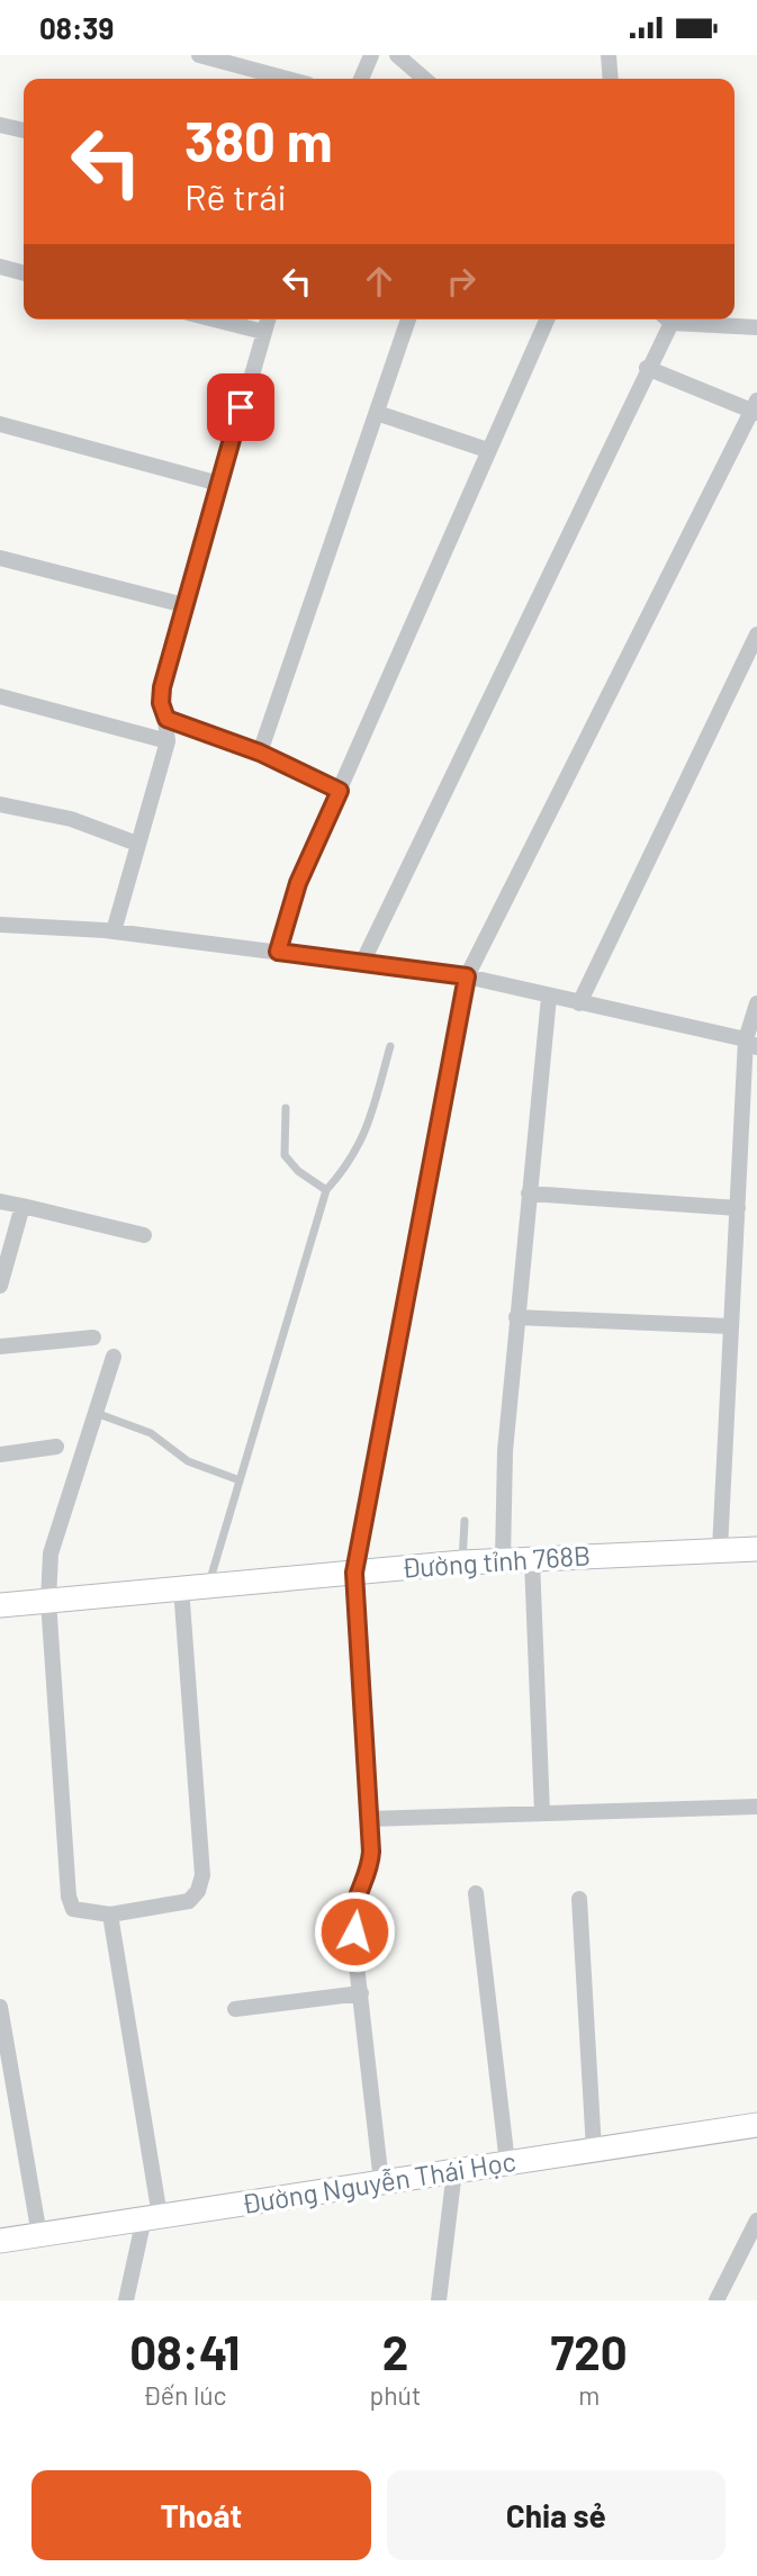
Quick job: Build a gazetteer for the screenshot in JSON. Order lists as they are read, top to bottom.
{
  "streets": {
    "street": ["Đường tỉnh 768B", "Đường Nguyễn Thái Học"]
  },
  "page": {
    "status": "08:39",
    "turn": ["380 m", "Rẽ trái"],
    "eta": [
      "08:41",
      "Đến lúc",
      "2",
      "phút",
      "720",
      "m"
    ],
    "buttons": ["Thoát", "Chia sẻ"]
  }
}
